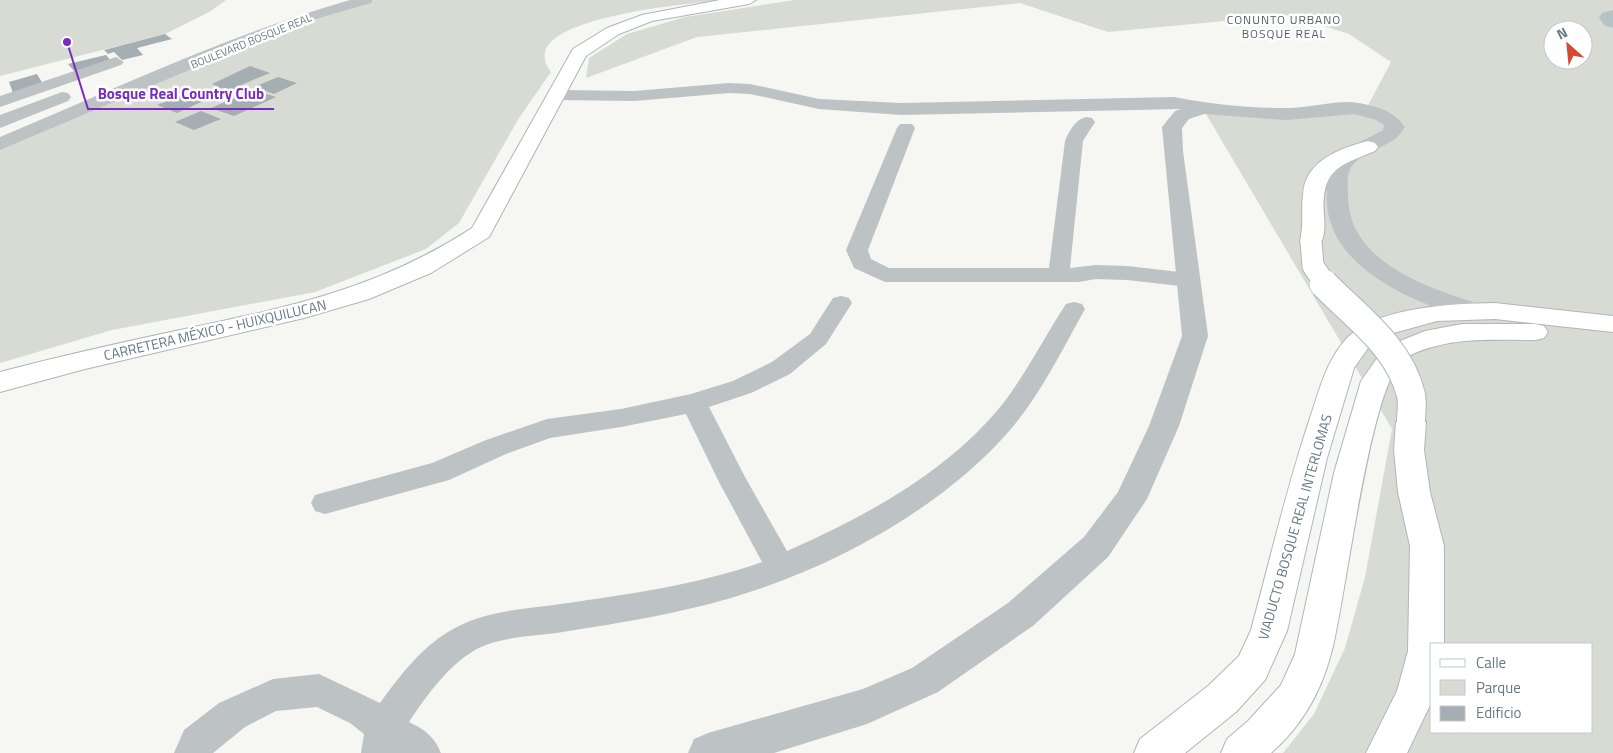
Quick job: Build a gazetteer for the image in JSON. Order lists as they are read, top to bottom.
{
  "streets": {
    "main road": ["CARRETERA MÉXICO - HUIXQUILUCAN", "VIADUCTO BOSQUE REAL INTERLOMAS"],
    "street": ["BOULEVARD BOSQUE REAL"]
  },
  "districts": ["CONUNTO URBANO BOSQUE REAL"],
  "places": ["Bosque Real Country Club"],
  "legend": ["Calle", "Parque", "Edificio"],
  "north": "top left"
}
